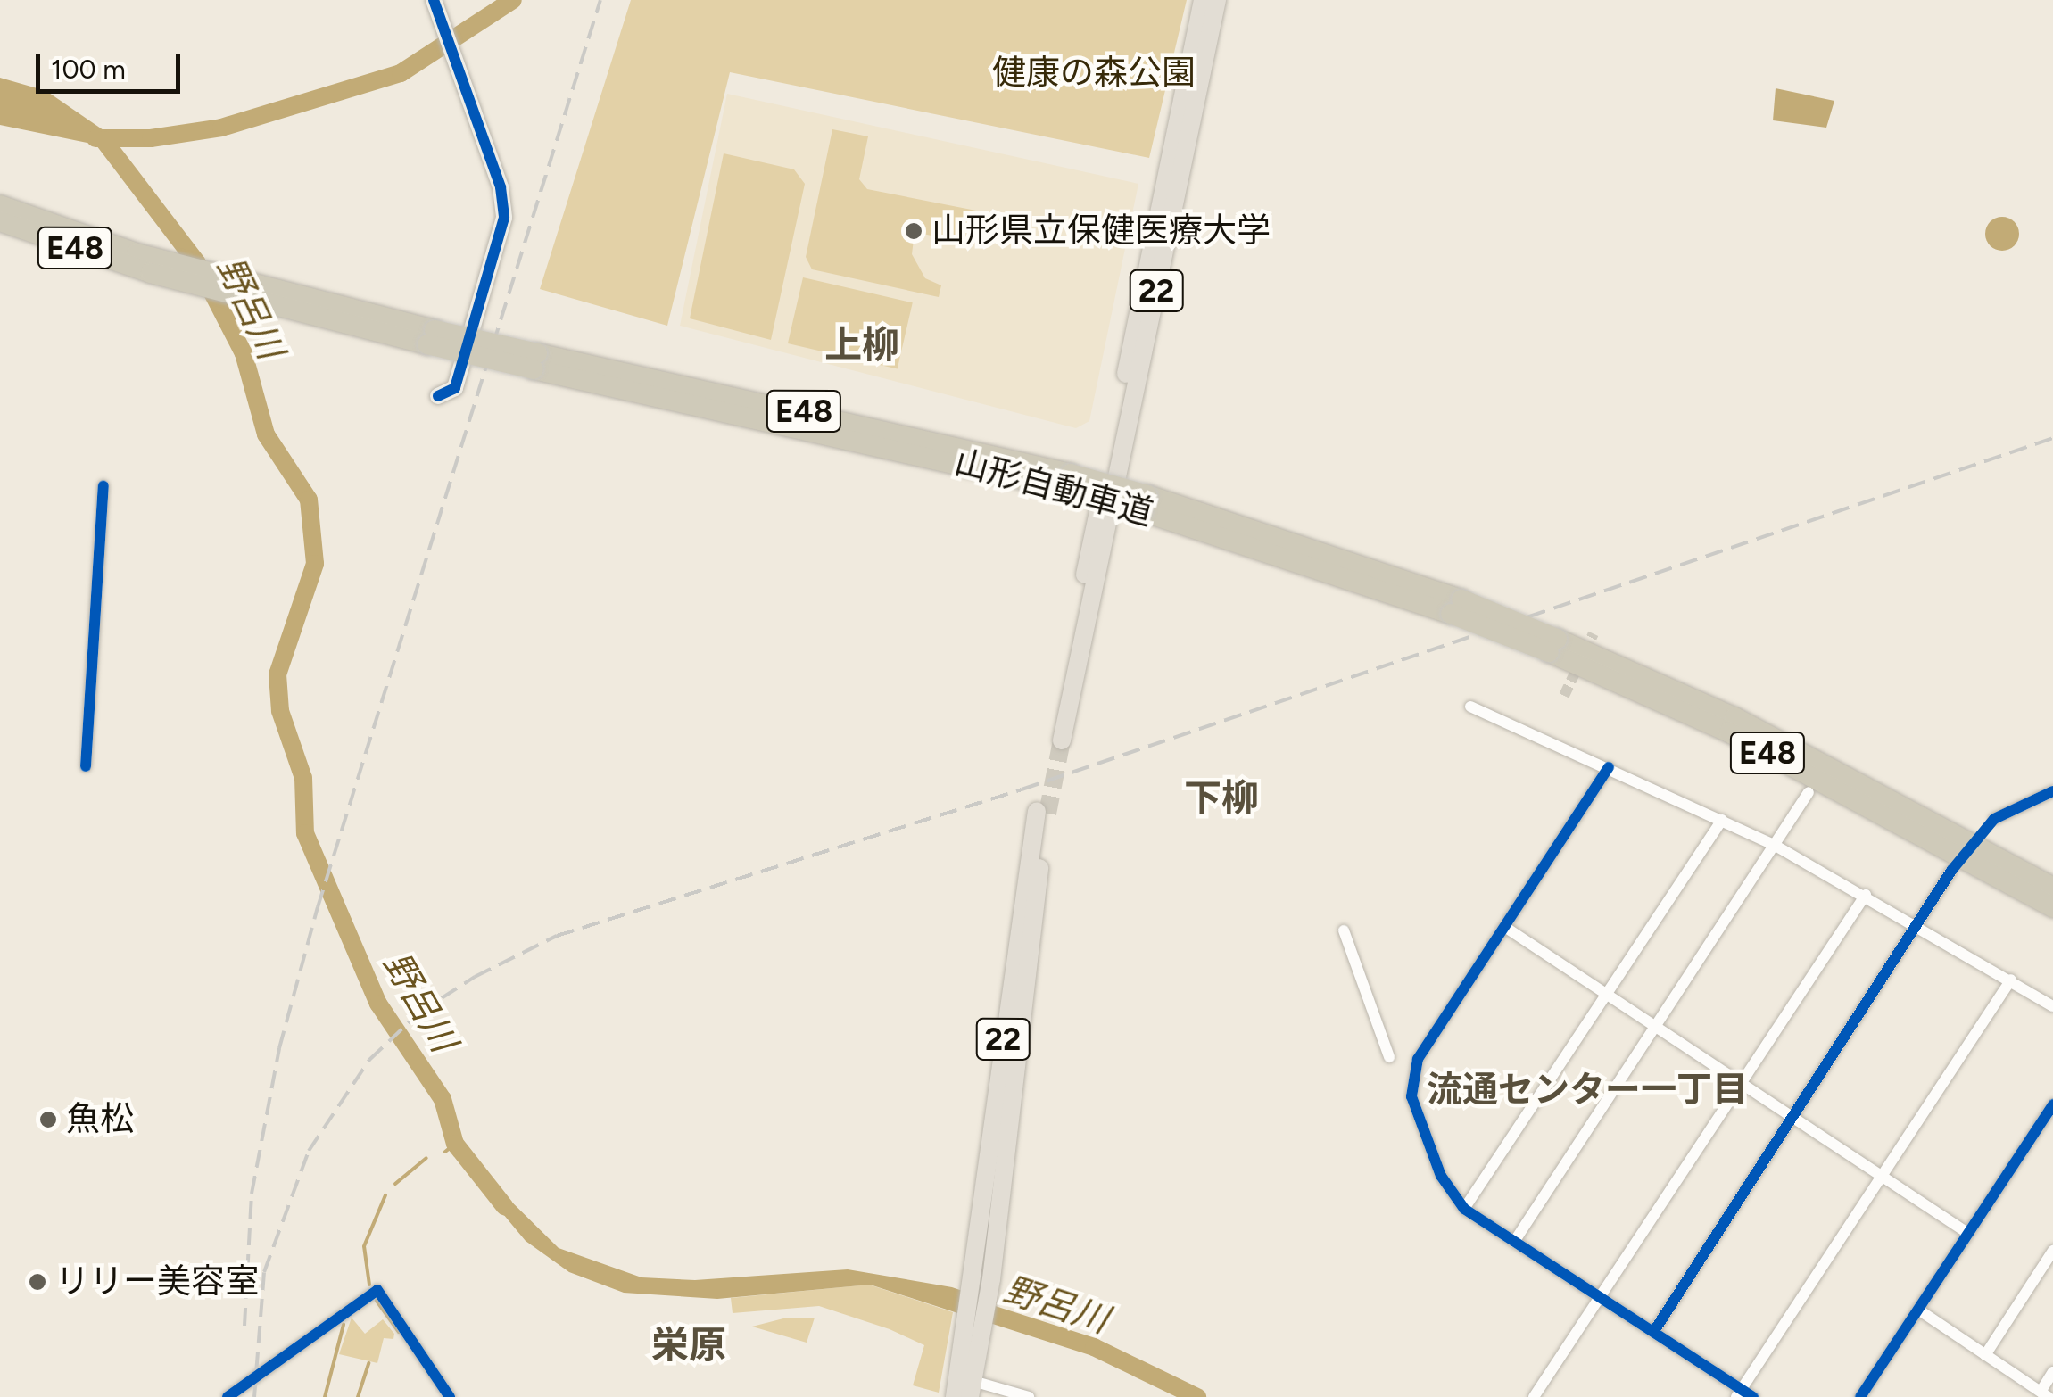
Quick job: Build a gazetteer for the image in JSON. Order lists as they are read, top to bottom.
{
  "streets": {
    "highway": ["E48", "山形自動車道"],
    "main road": ["22"]
  },
  "districts": [
    "上柳",
    "下柳",
    "流通センター一丁目",
    "栄原"
  ],
  "water": ["野呂川"],
  "parks": ["健康の森公園"],
  "places": ["山形県立保健医療大学", "魚松", "リリー美容室"],
  "scale_bar": "100 m"
}
